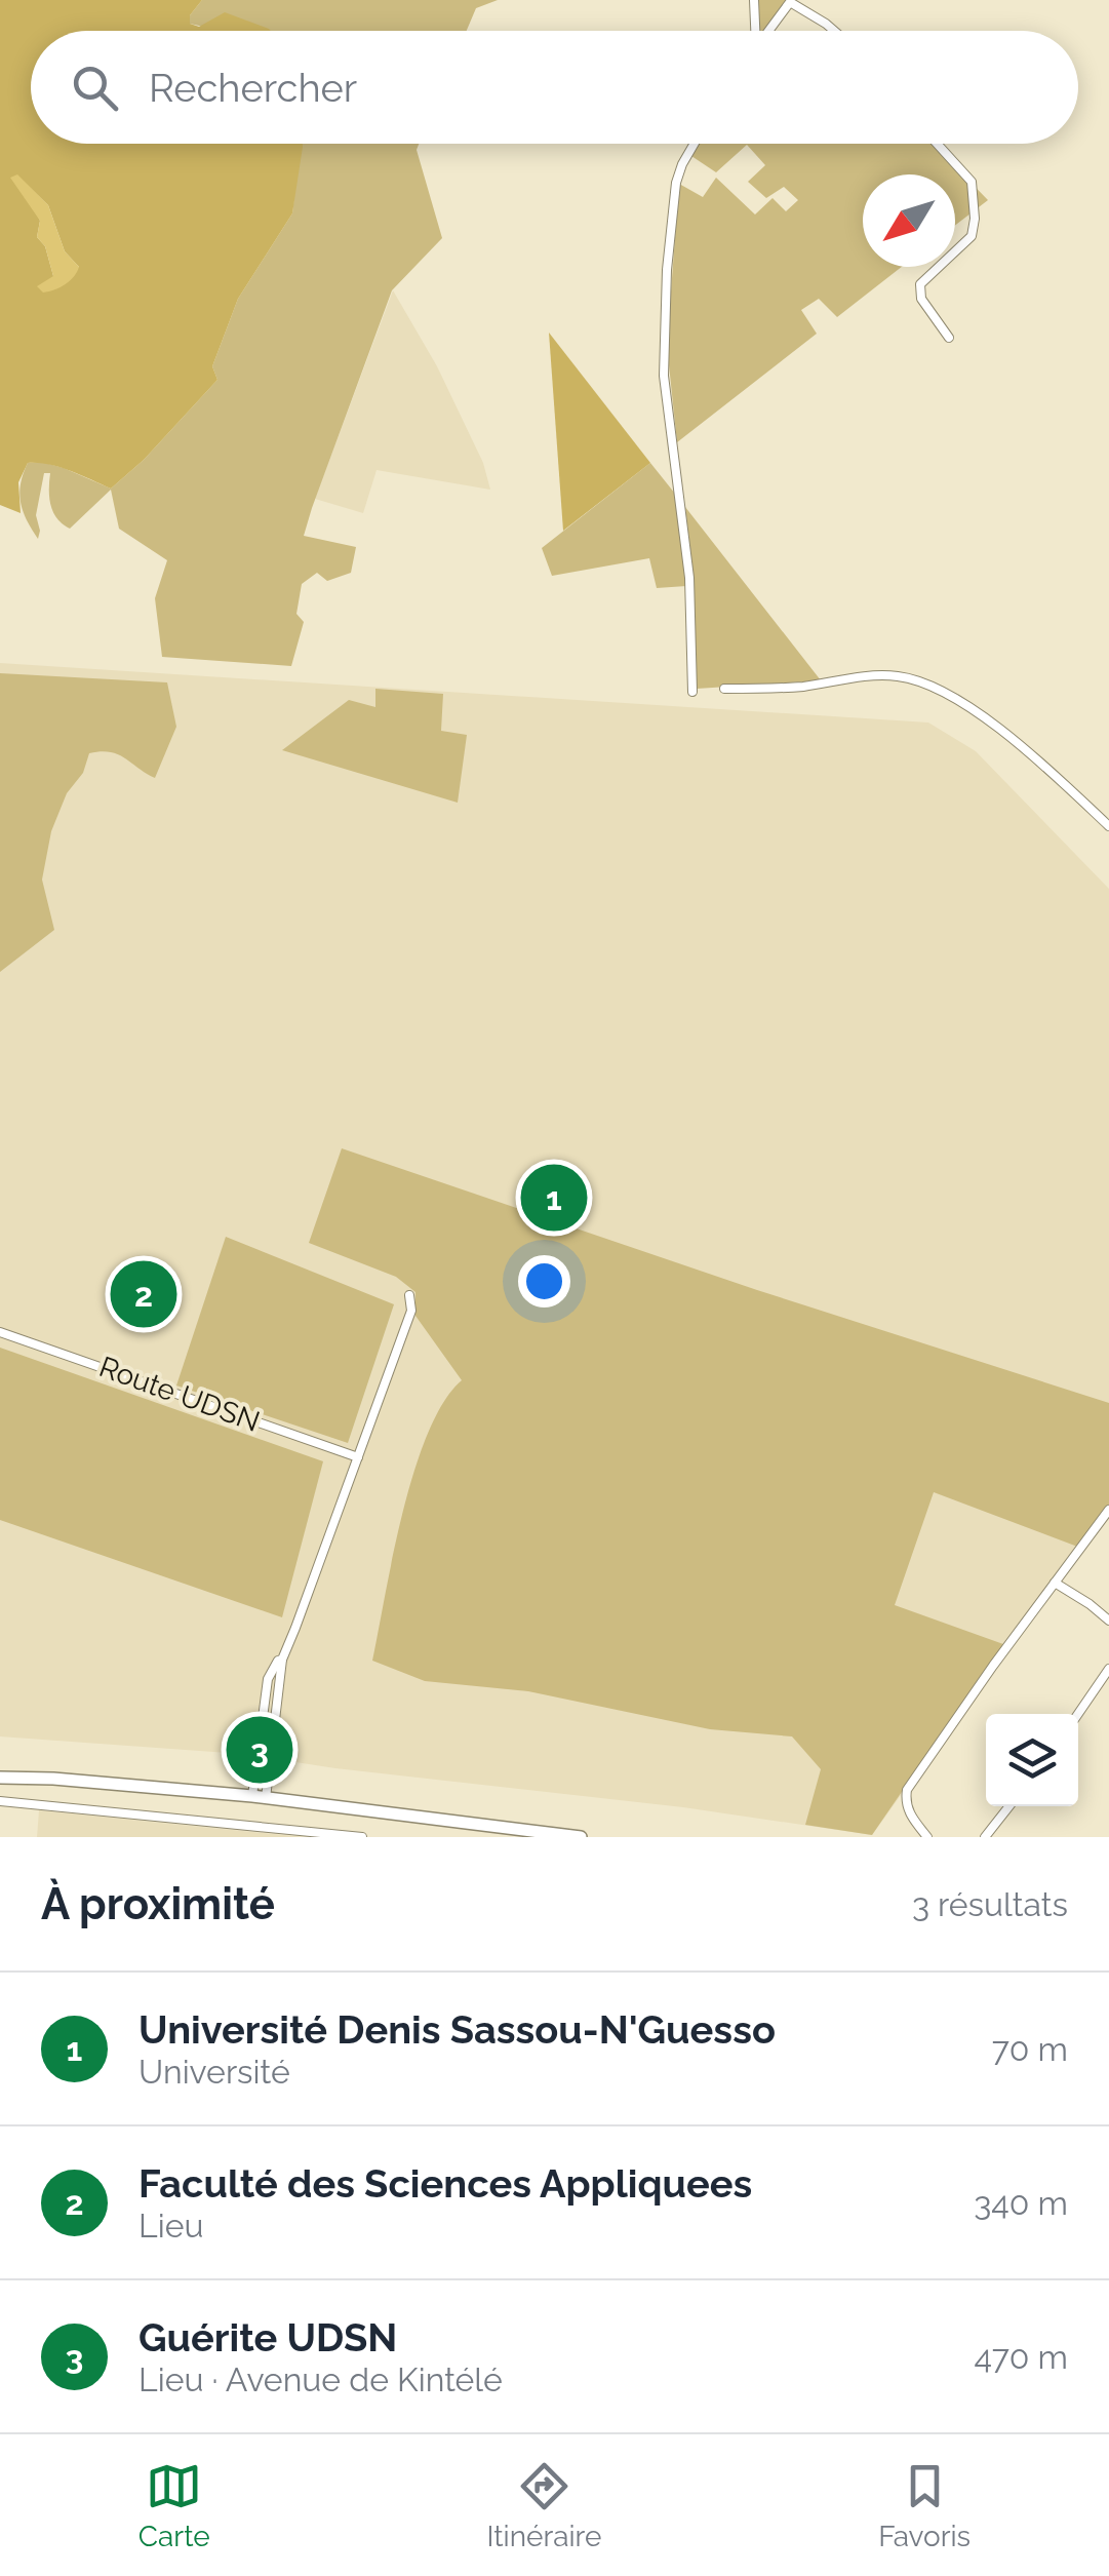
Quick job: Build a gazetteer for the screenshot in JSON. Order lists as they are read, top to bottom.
{
  "streets": {
    "street": ["Route UDSN"]
  },
  "north": "bottom left",
  "page": {
    "search": "Rechercher",
    "pins": ["1", "2", "3"],
    "heading": ["À proximité", "3 résultats"],
    "list": [
      {
        "mark": "1",
        "name": "Université Denis Sassou-N'Guesso",
        "note": "Université",
        "value": "70 m"
      },
      {
        "mark": "2",
        "name": "Faculté des Sciences Appliquees",
        "note": "Lieu",
        "value": "340 m"
      },
      {
        "mark": "3",
        "name": "Guérite UDSN",
        "note": "Lieu · Avenue de Kintélé",
        "value": "470 m"
      }
    ],
    "nav": ["Carte", "Itinéraire", "Favoris"]
  }
}
